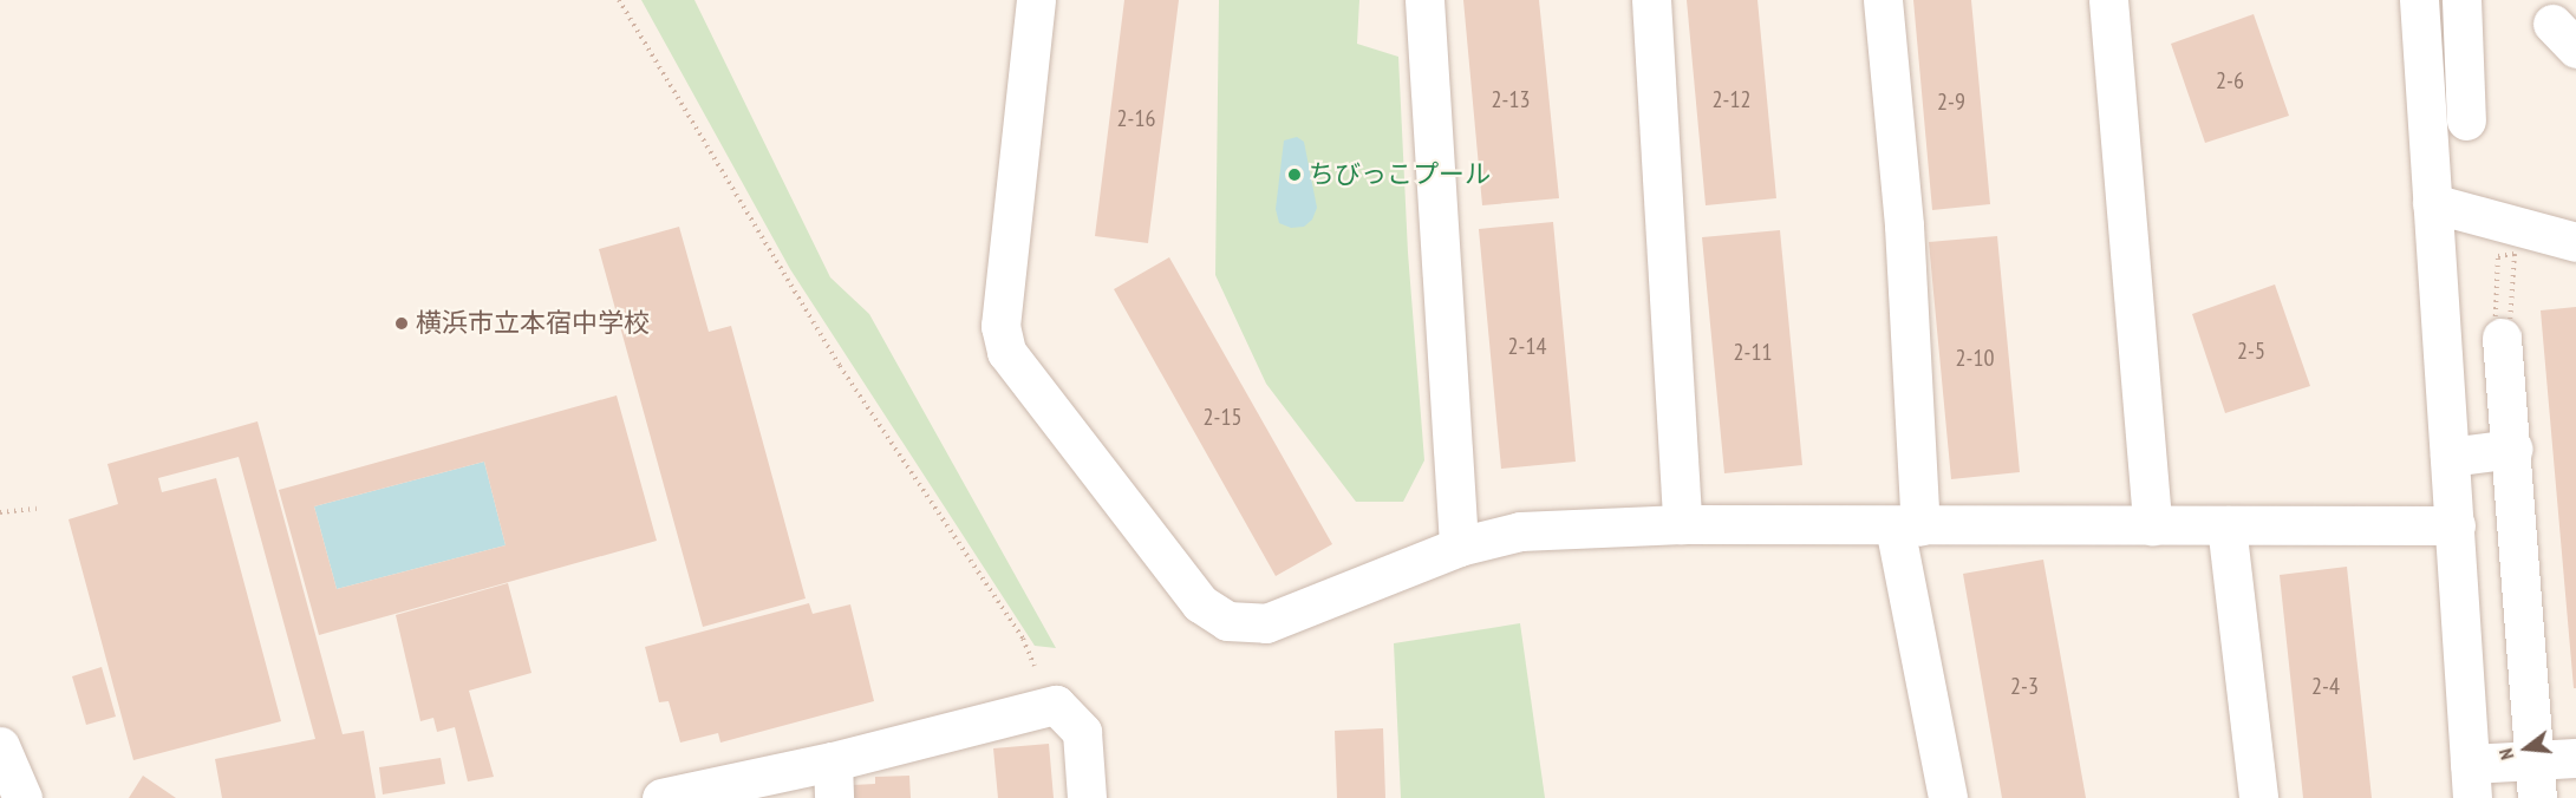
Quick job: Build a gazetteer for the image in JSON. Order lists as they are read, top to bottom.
{
  "places": ["ちびっこプール", "横浜市立本宿中学校"],
  "house_numbers": [
    "2-6",
    "2-13",
    "2-12",
    "2-9",
    "2-16",
    "2-14",
    "2-5",
    "2-11",
    "2-10",
    "2-15",
    "2-3",
    "2-4"
  ],
  "north": "left"
}
